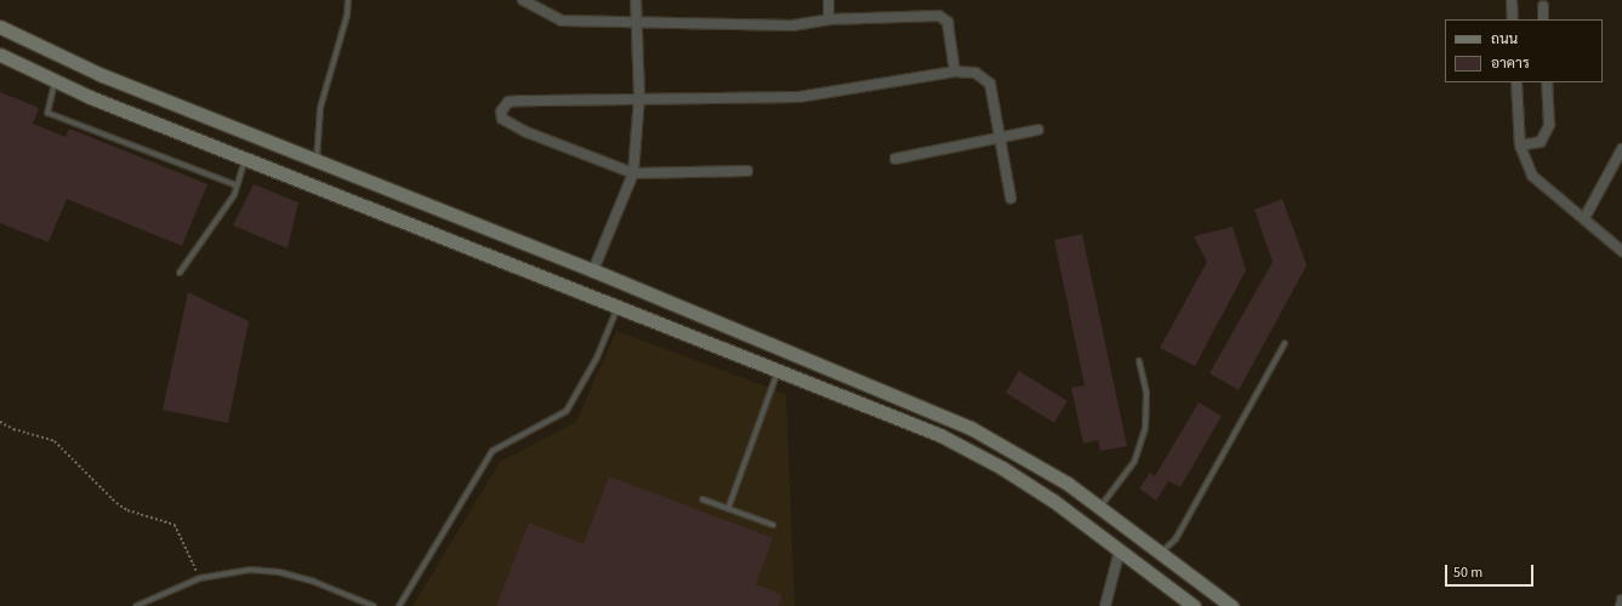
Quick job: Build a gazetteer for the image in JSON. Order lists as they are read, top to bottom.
{
  "legend": ["ถนน", "อาคาร"],
  "scale_bar": "50 m"
}
